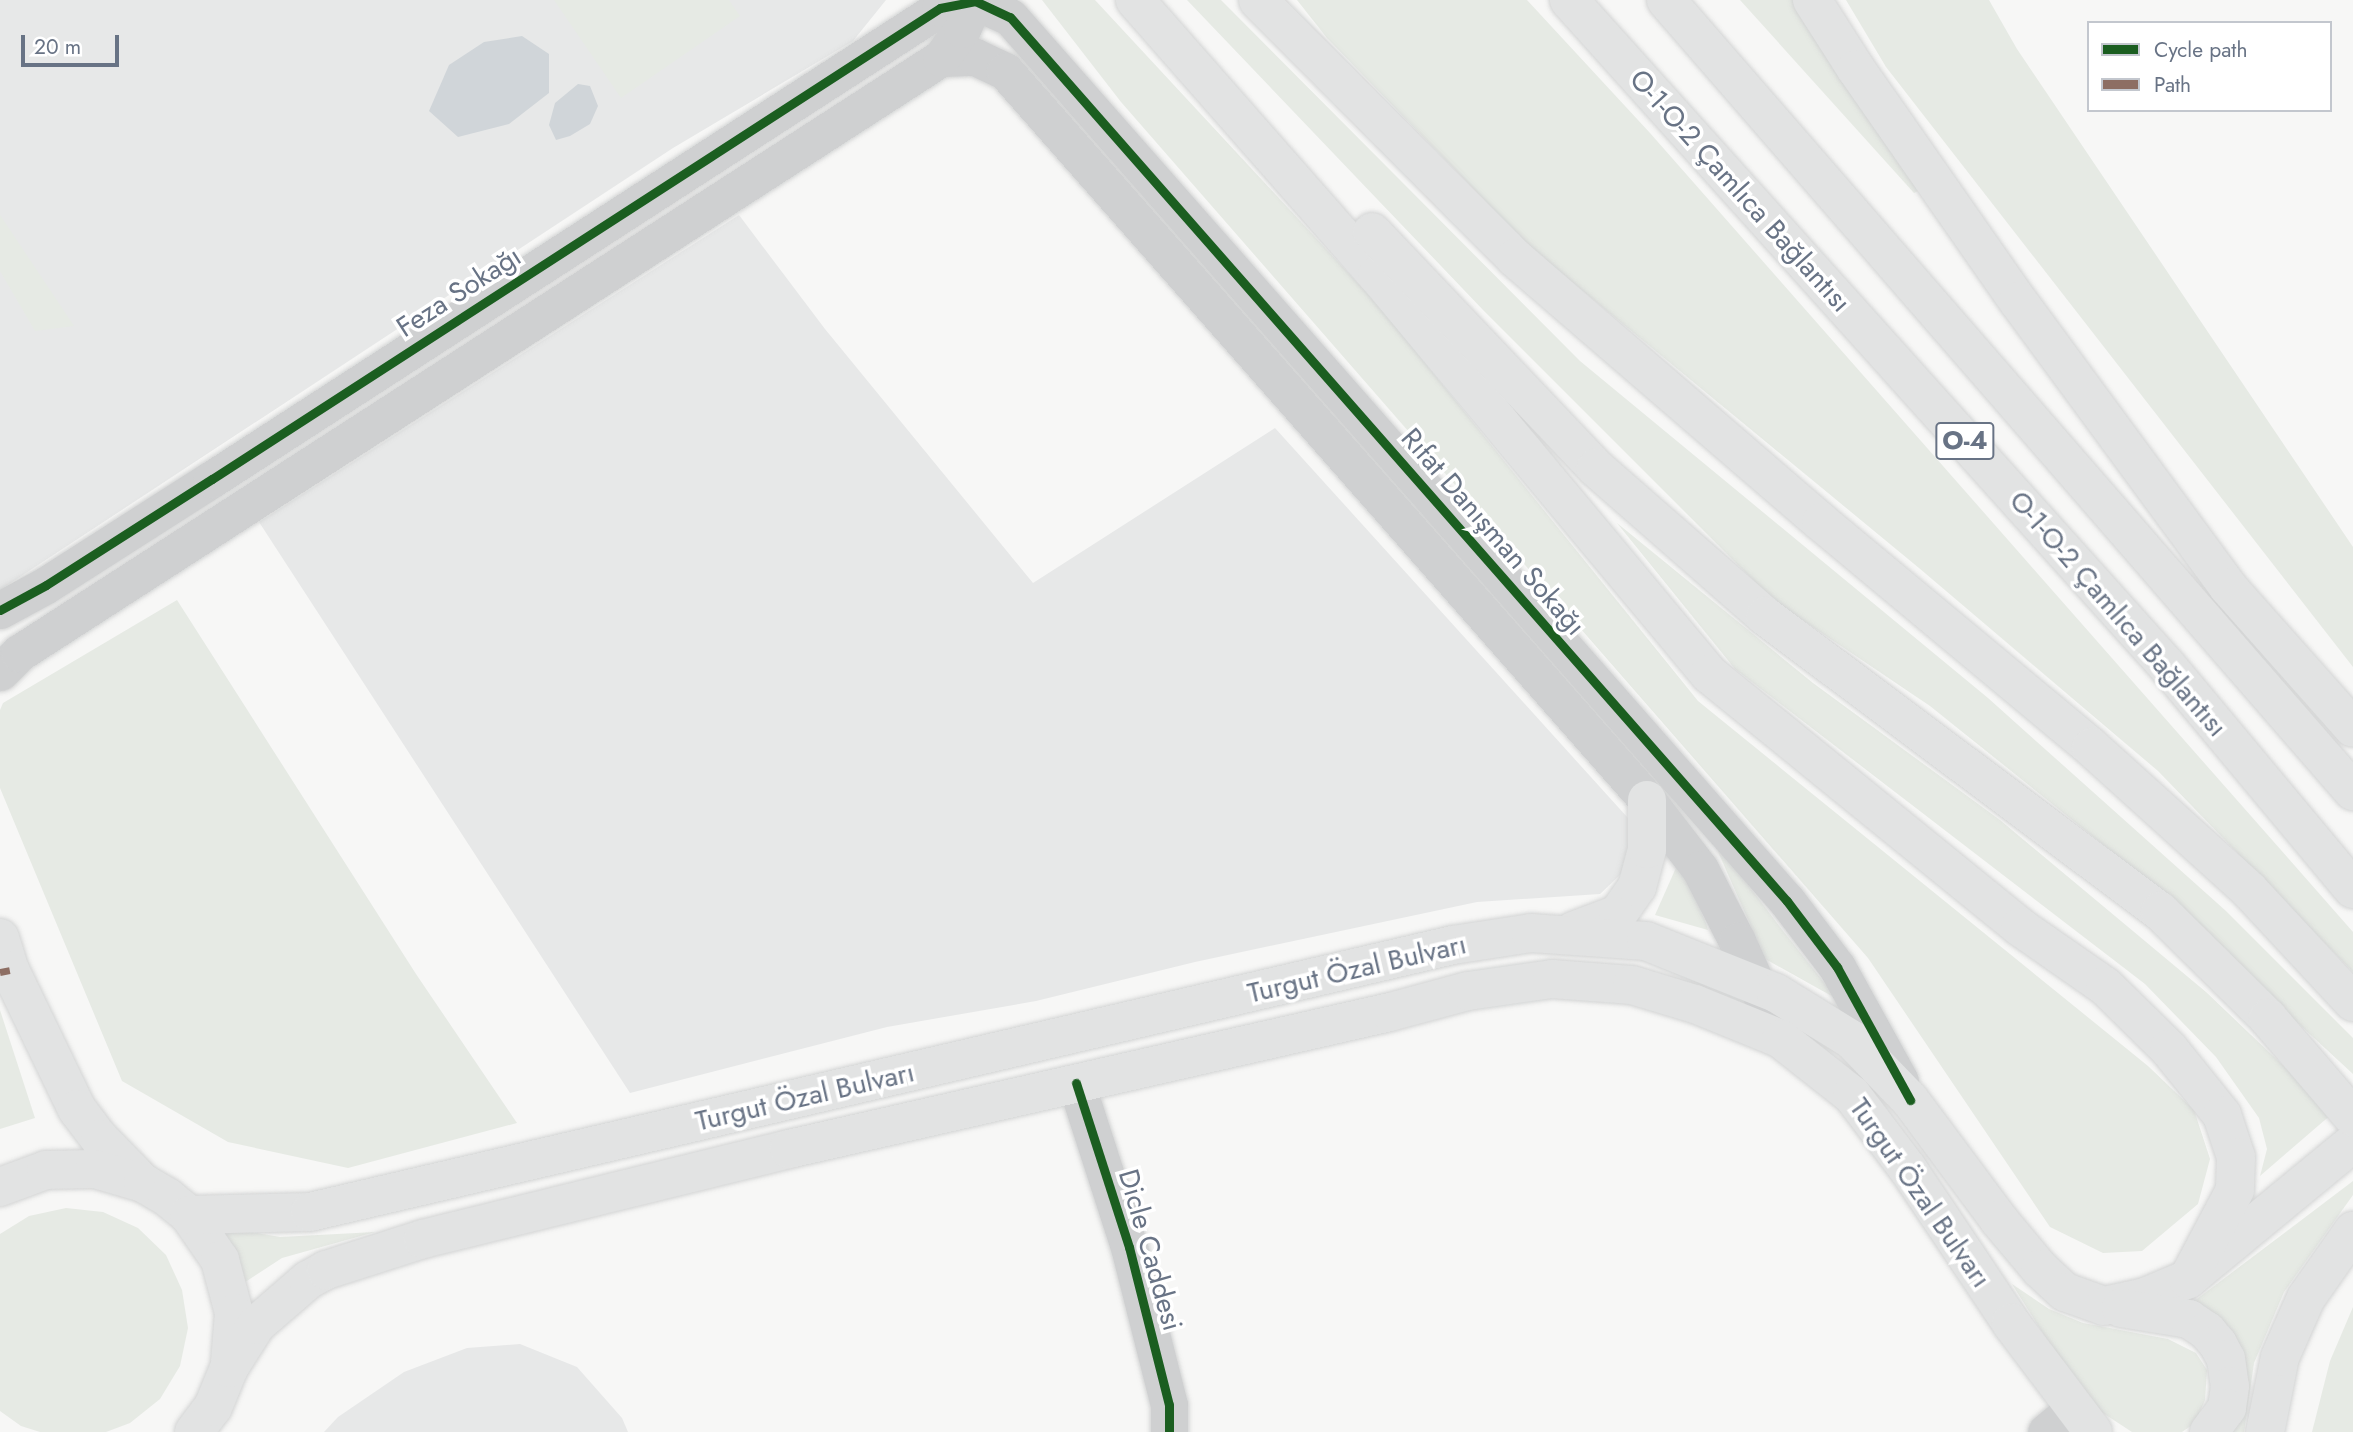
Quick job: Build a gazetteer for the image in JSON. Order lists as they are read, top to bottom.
{
  "streets": {
    "main road": ["O-1-O-2 Çamlıca Bağlantısı", "O-4", "Turgut Özal Bulvarı"],
    "street": ["Feza Sokağı", "Rıfat Danışman Sokağı", "Dicle Caddesi"]
  },
  "crossings": [
    ["Feza Sokağı", "Rıfat Danışman Sokağı"],
    ["Rıfat Danışman Sokağı", "Turgut Özal Bulvarı"],
    ["Turgut Özal Bulvarı", "Dicle Caddesi"]
  ],
  "legend": ["Cycle path", "Path"],
  "scale_bar": "20 m"
}
